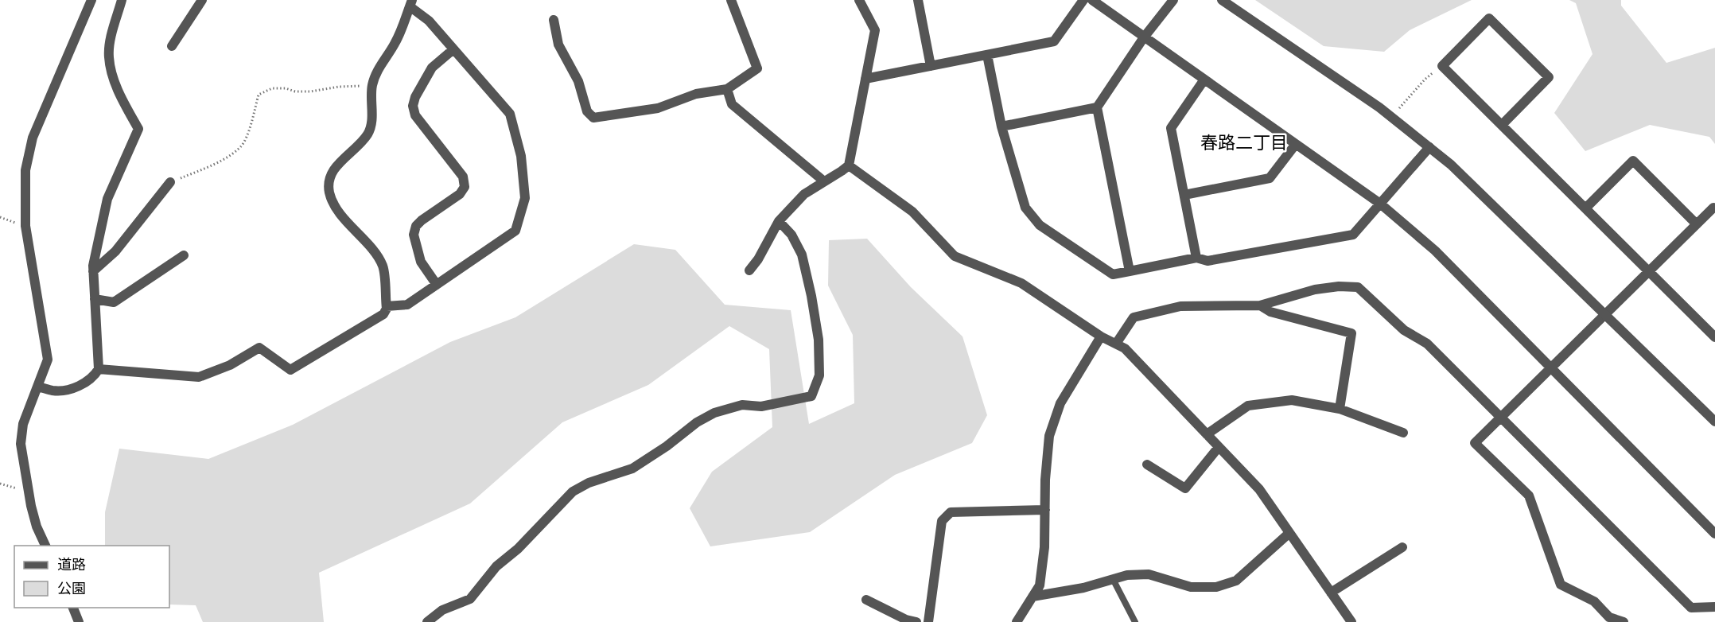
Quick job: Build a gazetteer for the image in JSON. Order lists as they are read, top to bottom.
{
  "districts": ["春路二丁目"],
  "legend": ["道路", "公園"]
}
